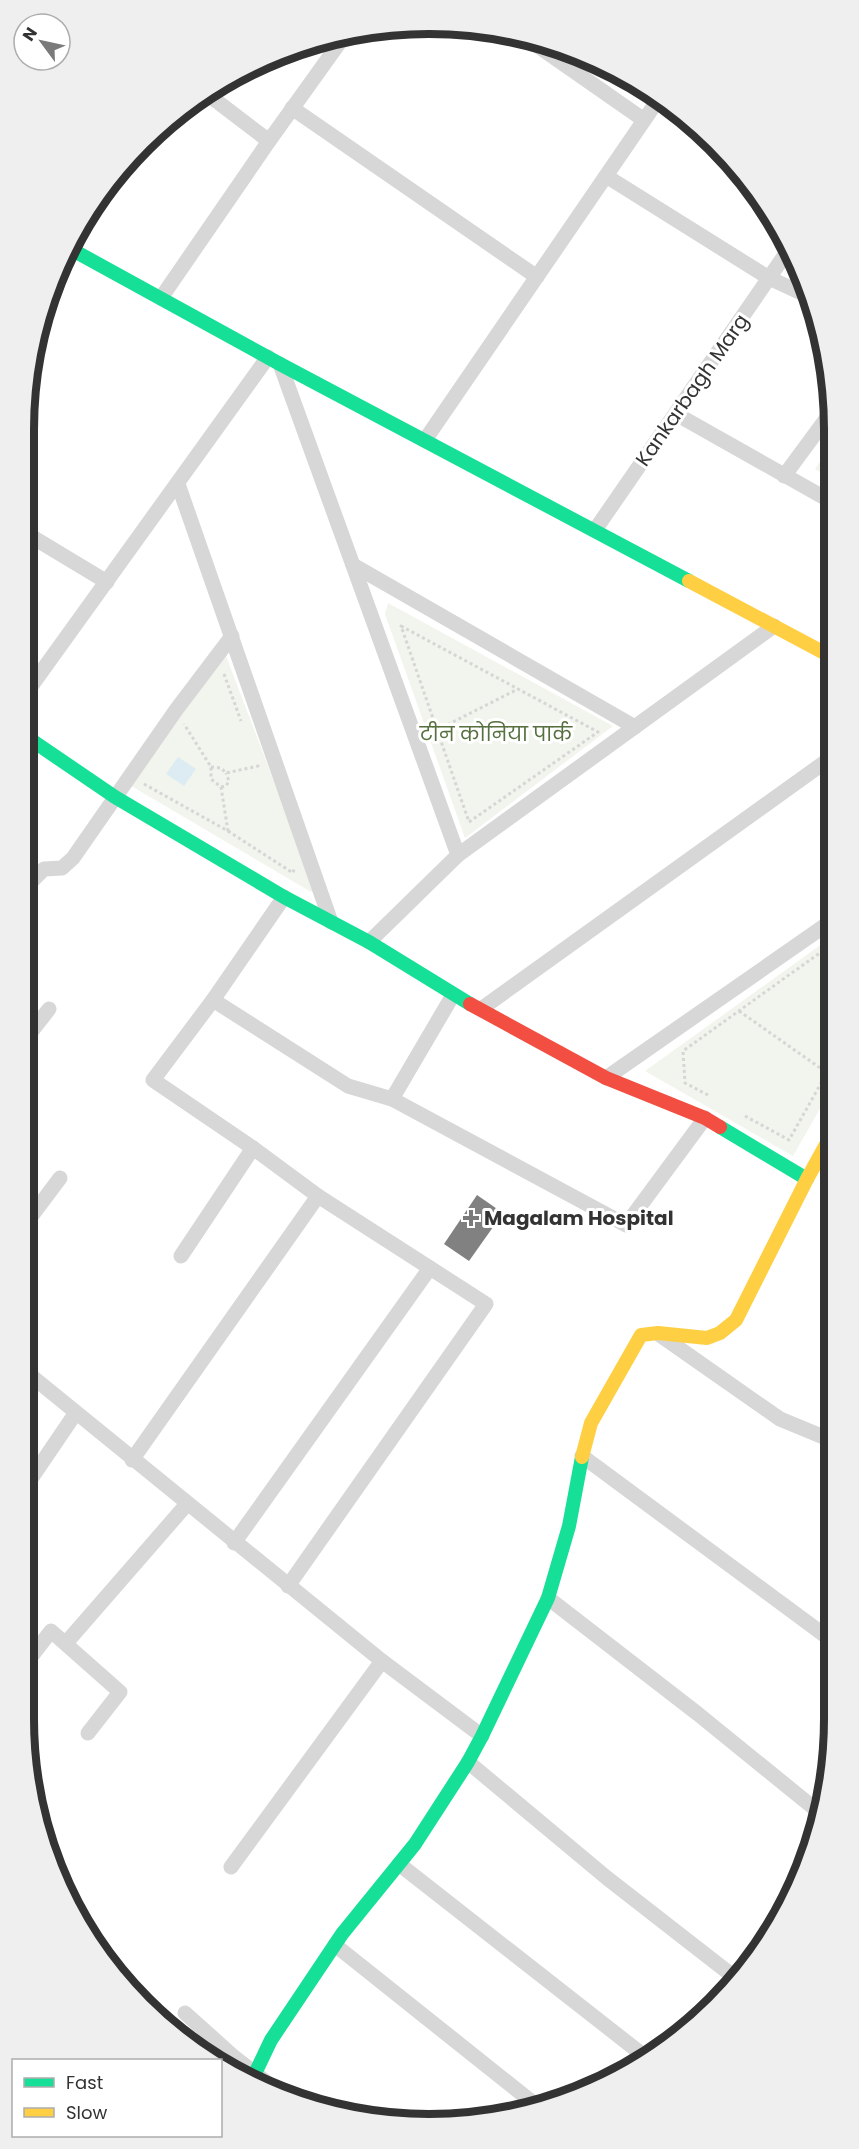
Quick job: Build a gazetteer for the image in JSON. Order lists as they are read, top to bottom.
{
  "streets": {
    "street": ["Kankarbagh Marg"]
  },
  "parks": ["टीन कोनिया पार्क"],
  "places": {
    "health": ["Magalam Hospital"]
  },
  "legend": ["Fast", "Slow"],
  "north": "top left"
}
